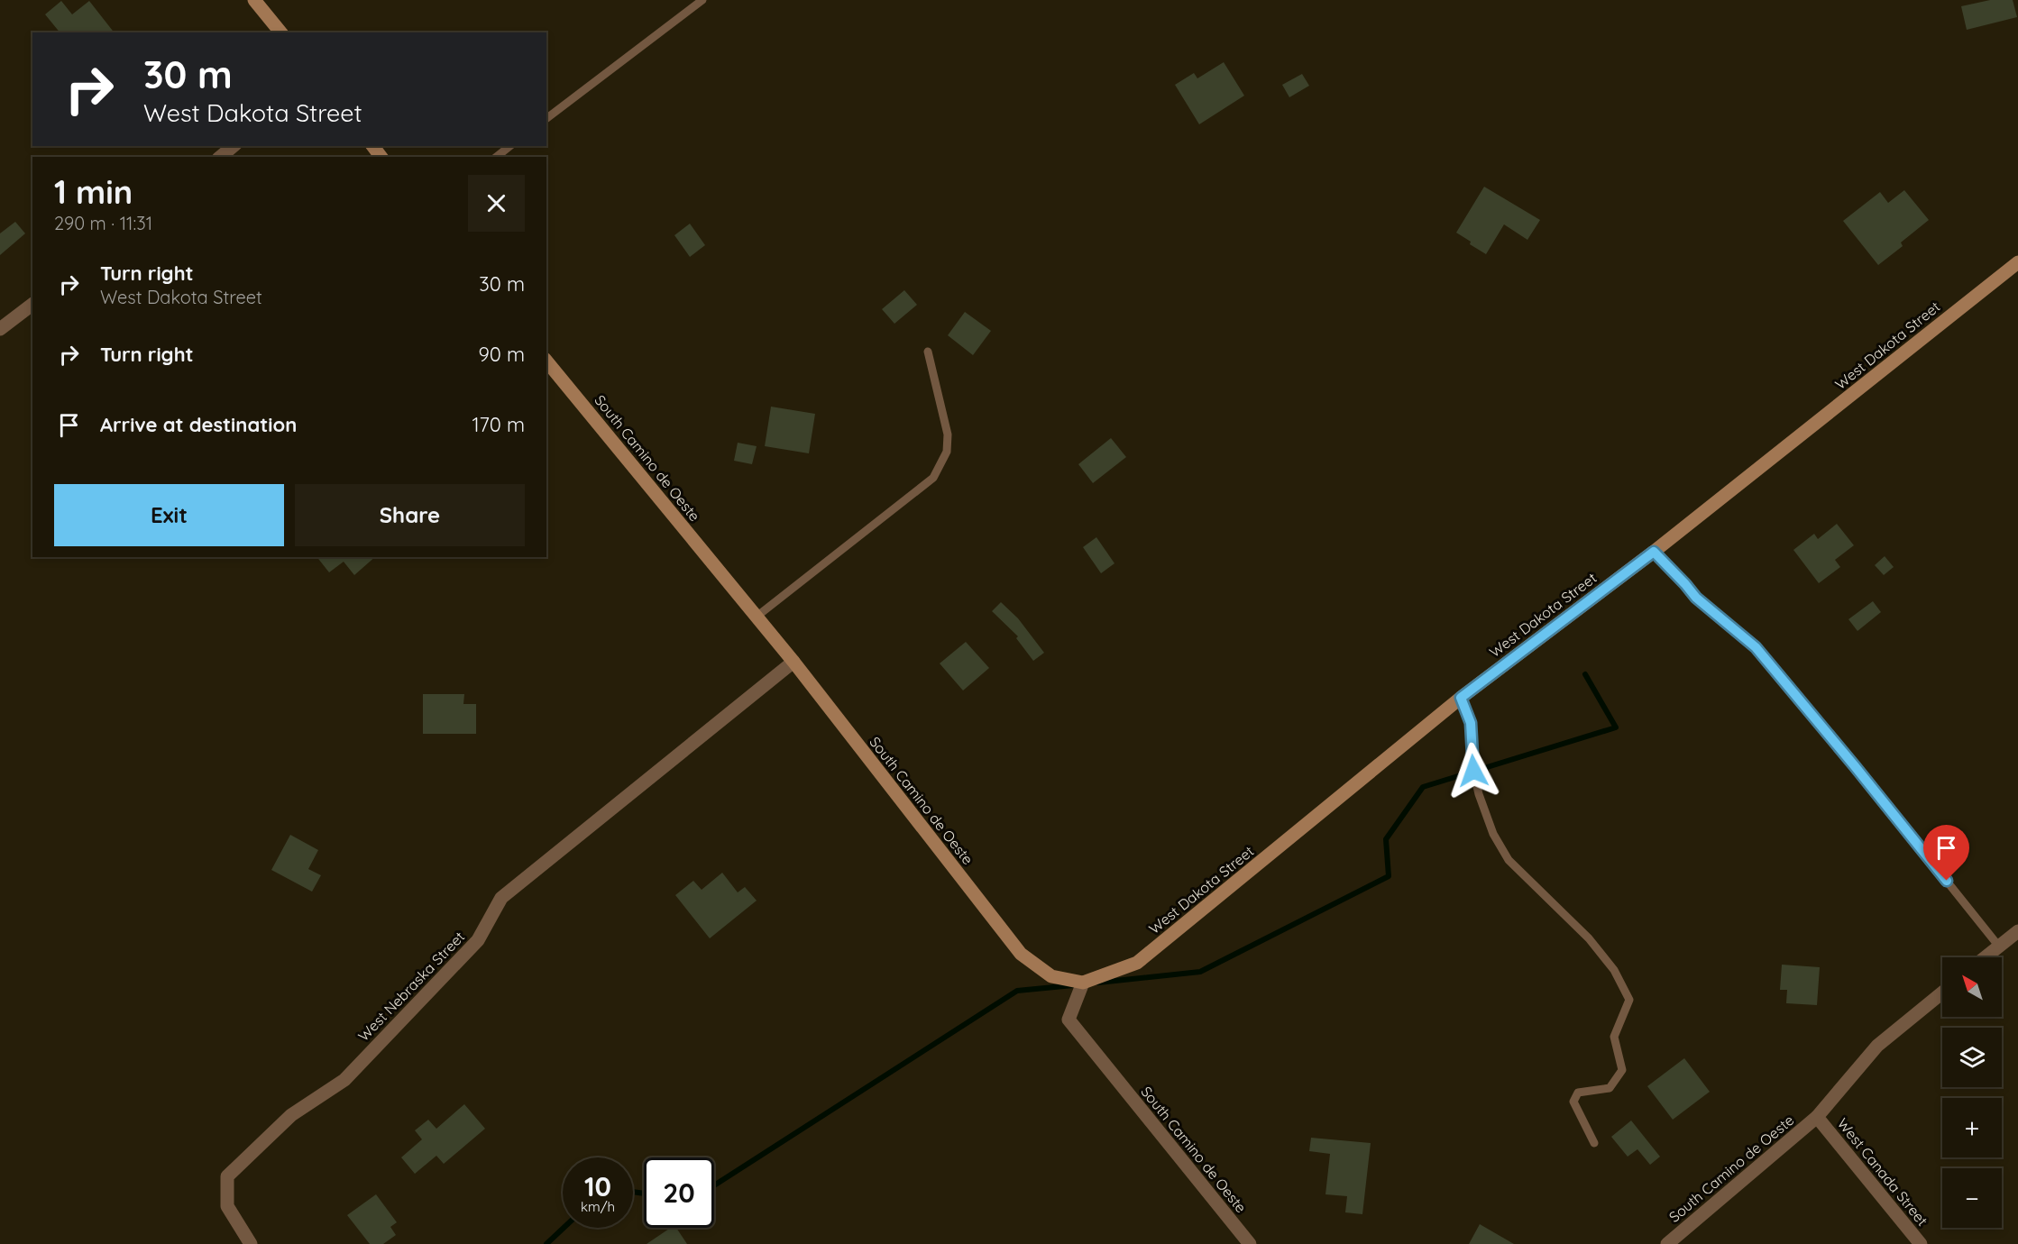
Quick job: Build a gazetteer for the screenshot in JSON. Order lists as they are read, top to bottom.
{
  "streets": {
    "street": [
      "West Dakota Street",
      "South Camino de Oeste",
      "West Nebraska Street",
      "West Canada Street"
    ]
  },
  "crossings": [
    ["West Dakota Street", "South Camino de Oeste"],
    ["South Camino de Oeste", "West Nebraska Street"],
    ["South Camino de Oeste", "West Canada Street"]
  ],
  "north": "top left",
  "page": {
    "turn": ["30 m", "West Dakota Street"],
    "heading": ["1 min", "290 m · 11:31"],
    "list": [
      {
        "name": "Turn right",
        "note": "West Dakota Street",
        "value": "30 m"
      },
      {
        "name": "Turn right",
        "value": "90 m"
      },
      {
        "name": "Arrive at destination",
        "value": "170 m"
      }
    ],
    "buttons": ["Exit", "Share"],
    "map_buttons": ["+", "−"],
    "speed": "10 km/h",
    "limit": "20"
  }
}
